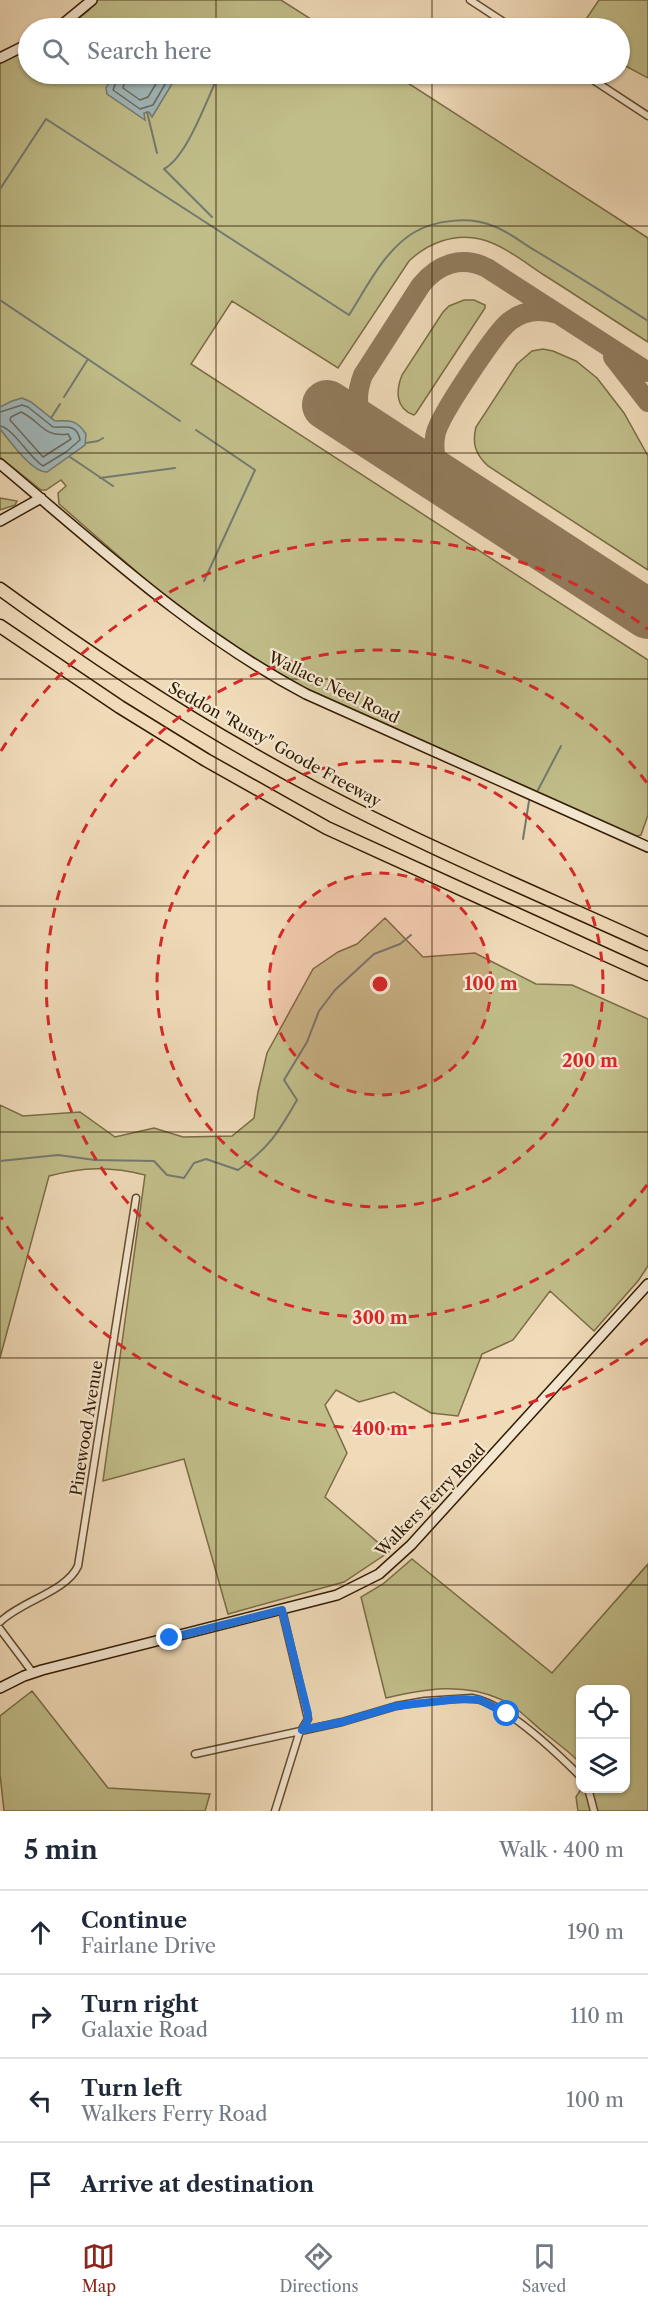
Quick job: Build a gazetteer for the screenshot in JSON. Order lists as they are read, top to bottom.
{
  "streets": {
    "highway": ["Seddon \"Rusty\" Goode Freeway"],
    "street": ["Wallace Neel Road", "Pinewood Avenue", "Walkers Ferry Road"]
  },
  "page": {
    "search": "Search here",
    "heading": ["5 min", "Walk · 400 m"],
    "list": [
      ["Continue", "Fairlane Drive", "190 m"],
      ["Turn right", "Galaxie Road", "110 m"],
      ["Turn left", "Walkers Ferry Road", "100 m"],
      "Arrive at destination"
    ],
    "nav": ["Map", "Directions", "Saved"]
  },
  "rings": [
    "100 m",
    "200 m",
    "300 m",
    "400 m"
  ]
}
